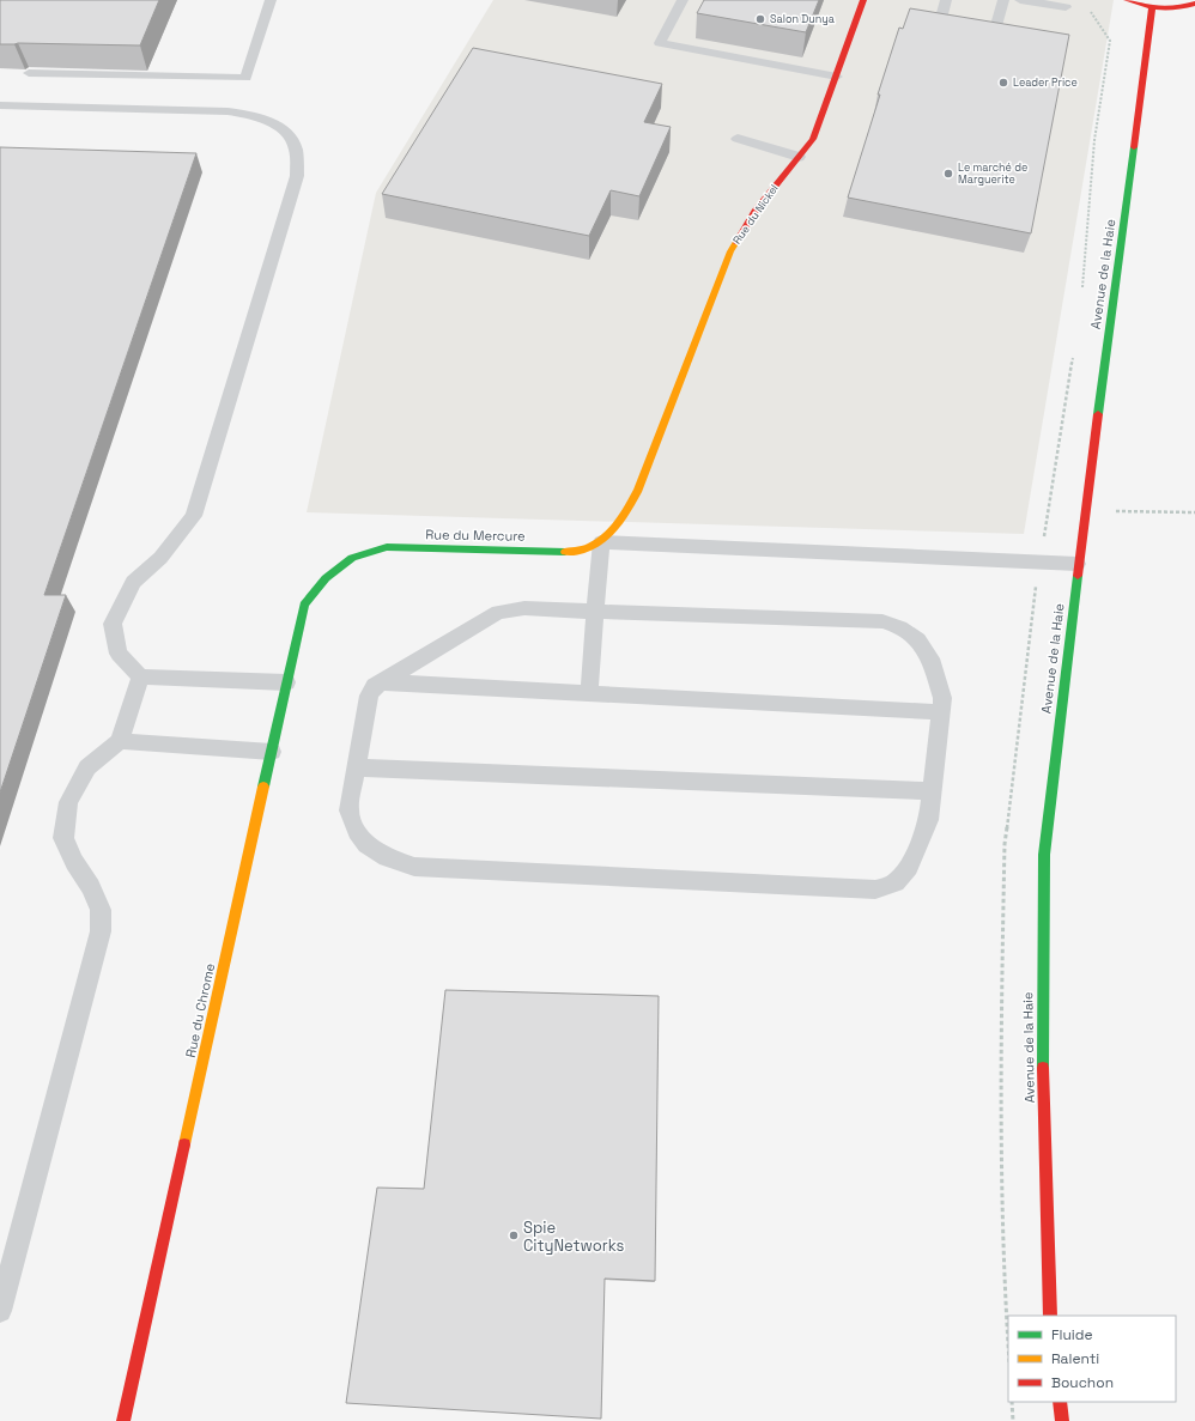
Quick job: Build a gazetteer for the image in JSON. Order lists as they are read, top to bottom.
{
  "streets": {
    "street": [
      "Rue du Nickel",
      "Avenue de la Haie",
      "Rue du Mercure",
      "Rue du Chrome"
    ]
  },
  "crossings": [
    ["Rue du Nickel", "Rue du Mercure"],
    ["Rue du Mercure", "Rue du Chrome"]
  ],
  "places": [
    "Salon Dunya",
    "Leader Price",
    "Le marché de Marguerite",
    "Spie CityNetworks"
  ],
  "legend": ["Fluide", "Ralenti", "Bouchon"]
}
